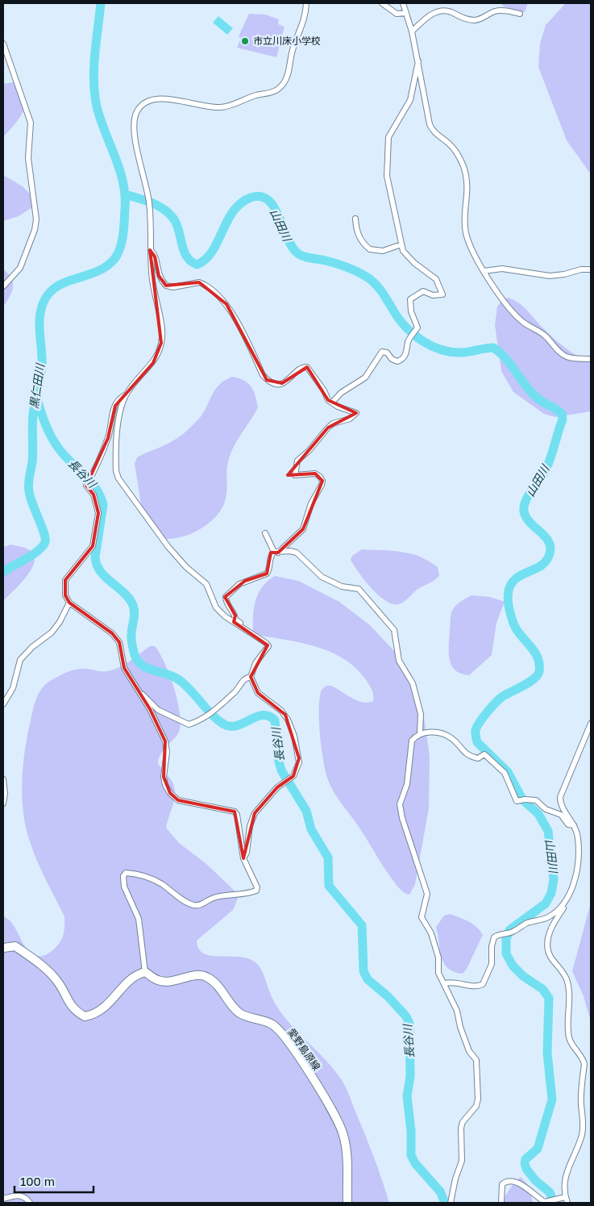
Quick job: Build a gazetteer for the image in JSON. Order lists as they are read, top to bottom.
{
  "streets": {
    "main road": ["愛野島原線"]
  },
  "water": ["山田川", "黒仁田川", "長谷川"],
  "places": ["市立川床小学校"],
  "scale_bar": "100 m"
}
